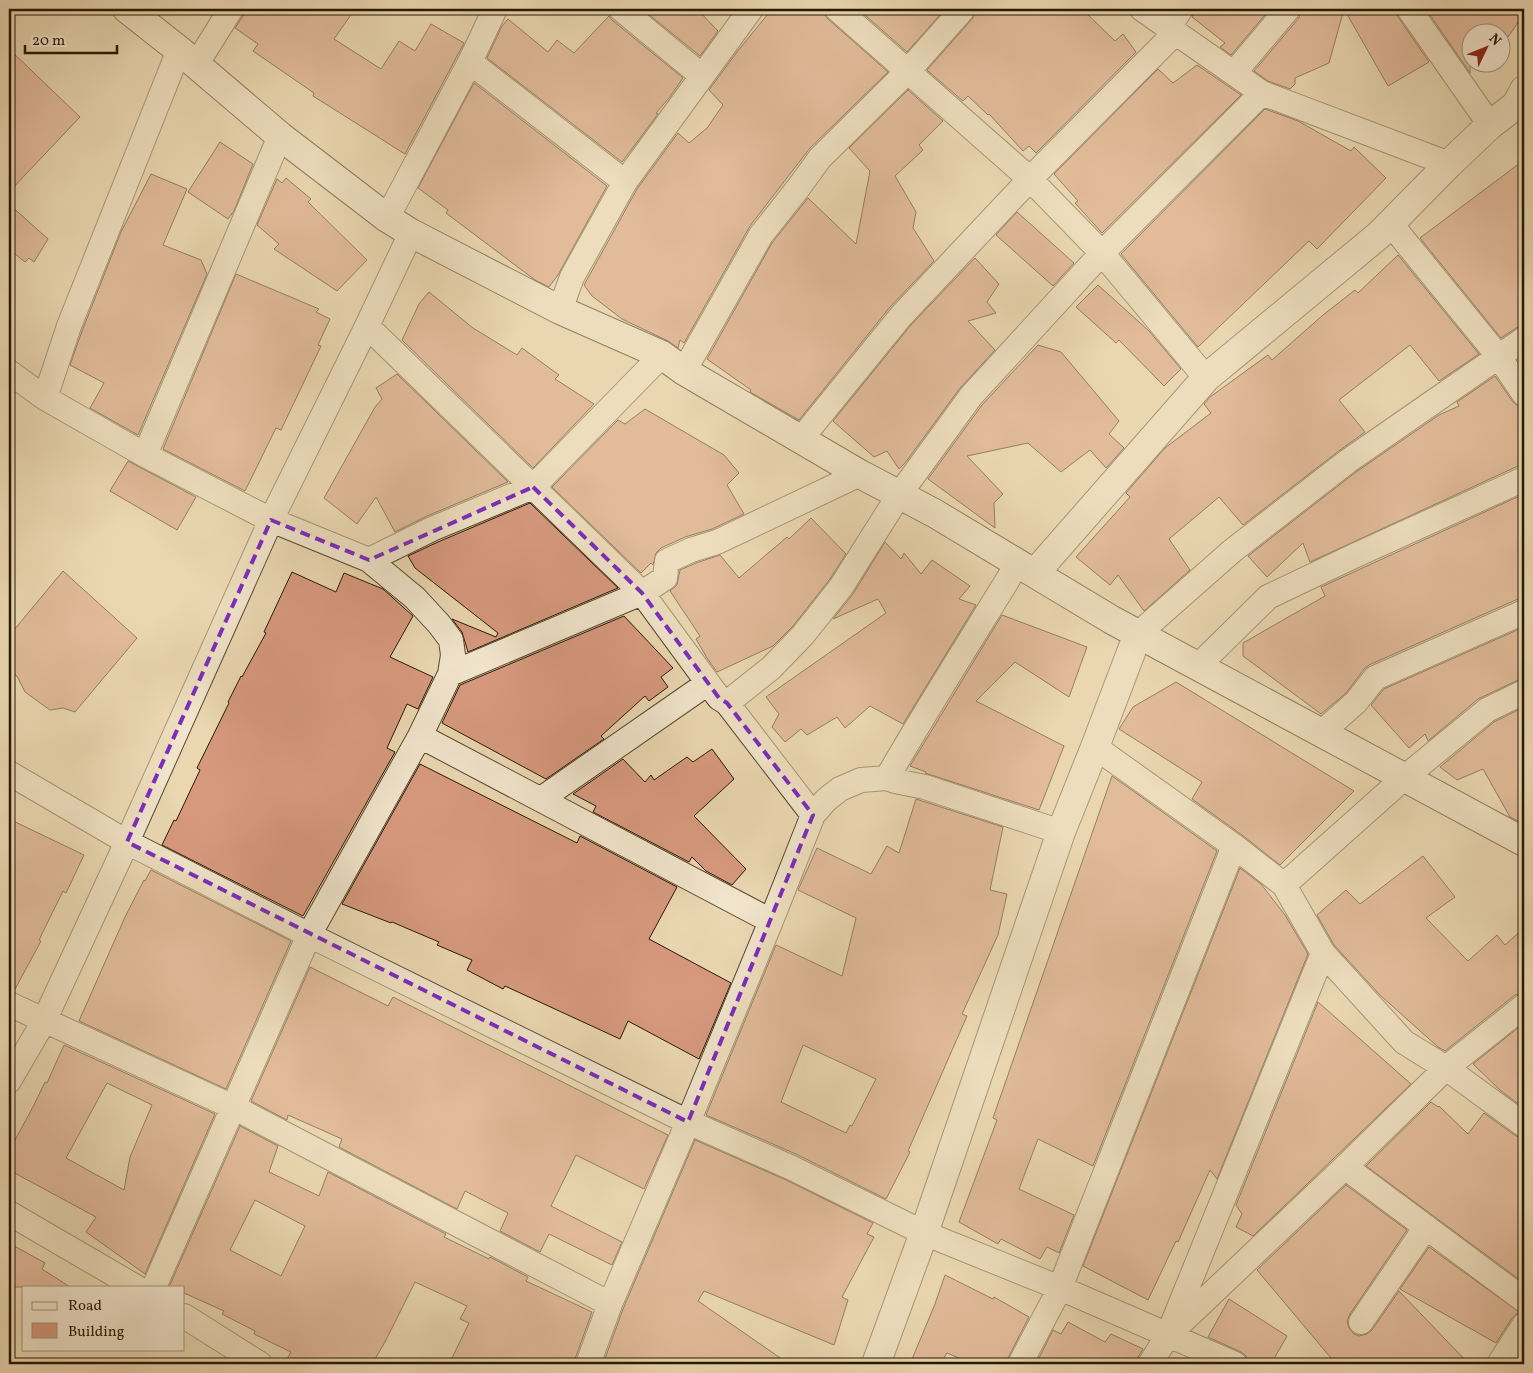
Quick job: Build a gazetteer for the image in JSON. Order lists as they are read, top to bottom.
{
  "legend": ["Road", "Building"],
  "scale_bar": "20 m",
  "north": "top right"
}
